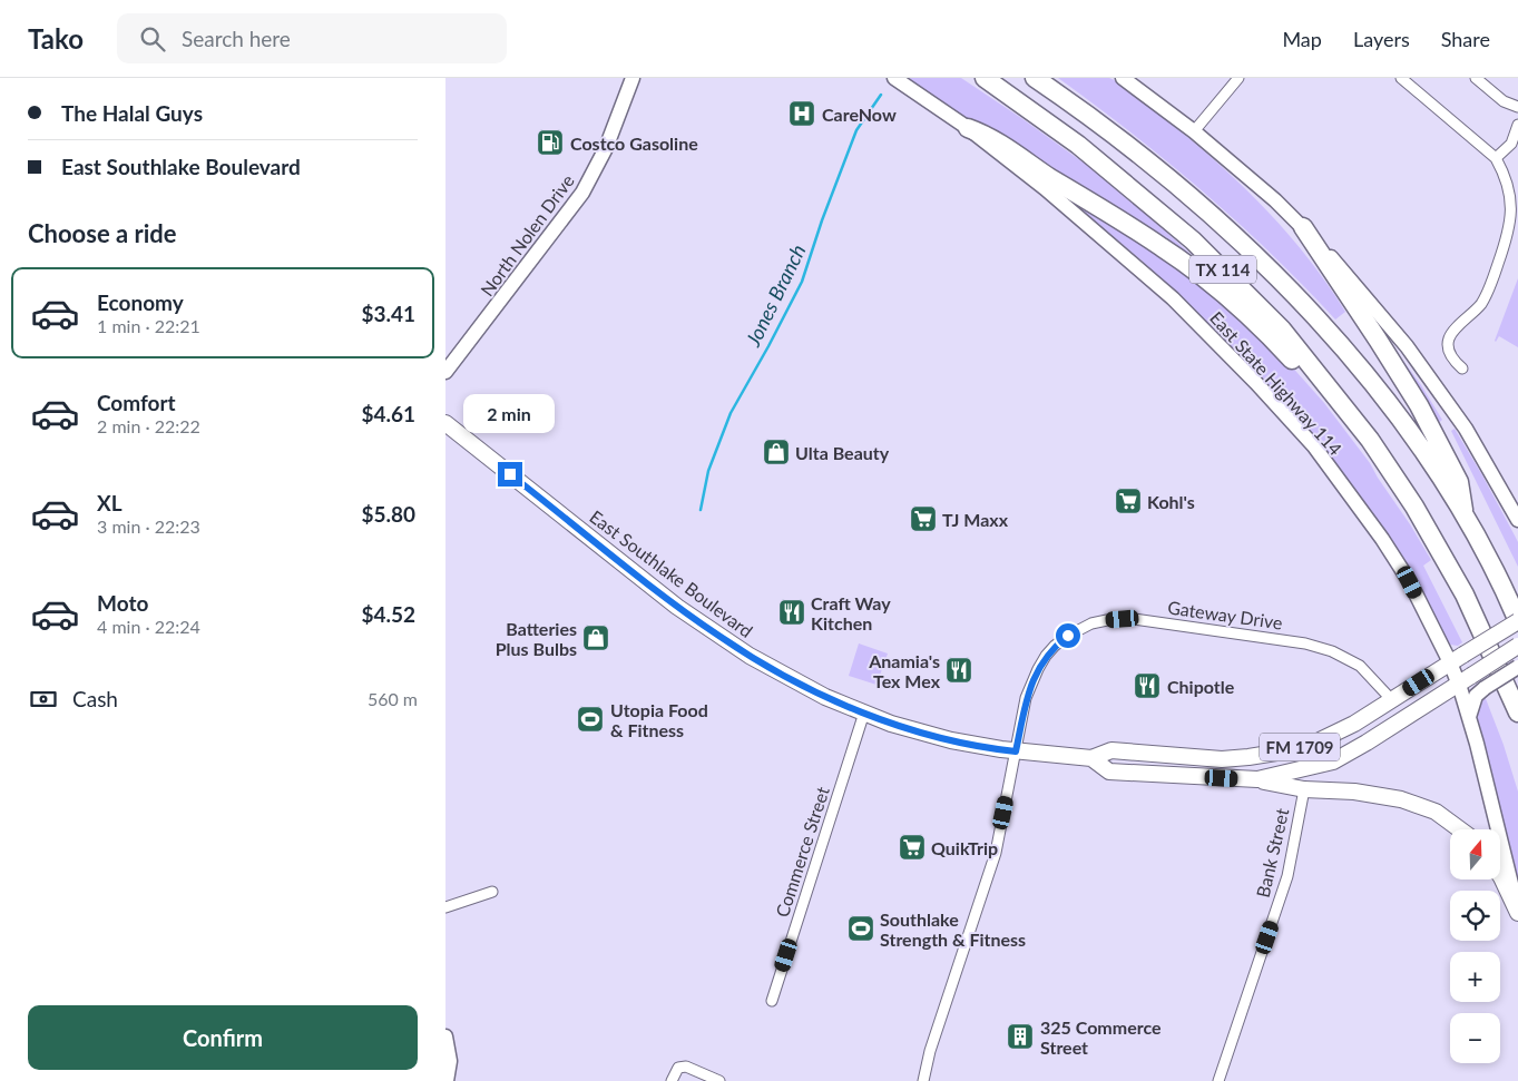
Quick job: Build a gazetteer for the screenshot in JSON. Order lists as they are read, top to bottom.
{
  "streets": {
    "highway": ["TX 114"],
    "main road": [
      "North Nolen Drive",
      "East State Highway 114",
      "East Southlake Boulevard",
      "FM 1709"
    ],
    "street": ["Gateway Drive", "Commerce Street", "Bank Street"]
  },
  "crossings": [
    ["TX 114", "East Southlake Boulevard"],
    ["East State Highway 114", "East Southlake Boulevard"],
    ["East State Highway 114", "FM 1709"],
    ["East Southlake Boulevard", "Gateway Drive"],
    ["East Southlake Boulevard", "FM 1709"],
    ["East Southlake Boulevard", "Commerce Street"]
  ],
  "water": ["Jones Branch"],
  "places": {
    "hospital": ["CareNow"],
    "fuel station": ["Costco Gasoline"],
    "shop": ["Ulta Beauty", "Batteries Plus Bulbs"],
    "supermarket": ["Kohl's", "TJ Maxx", "QuikTrip"],
    "restaurant": ["Craft Way Kitchen", "Anamia's Tex Mex", "Chipotle"],
    "sports": ["Utopia Food & Fitness", "Southlake Strength & Fitness"],
    "building": ["325 Commerce Street"]
  },
  "north": "top",
  "page": {
    "header": "Tako",
    "search": "Search here",
    "nav": ["Map", "Layers", "Share"],
    "banner": ["The Halal Guys", "East Southlake Boulevard"],
    "heading": "Choose a ride",
    "list": [
      {
        "name": "Economy",
        "note": "1 min · 22:21",
        "value": "$3.41"
      },
      {
        "name": "Comfort",
        "note": "2 min · 22:22",
        "value": "$4.61"
      },
      {
        "name": "XL",
        "note": "3 min · 22:23",
        "value": "$5.80"
      },
      {
        "name": "Moto",
        "note": "4 min · 22:24",
        "value": "$4.52"
      }
    ],
    "bubble": "2 min",
    "pay": ["Cash", "560 m"],
    "map_buttons": ["+", "−"],
    "buttons": "Confirm"
  }
}
